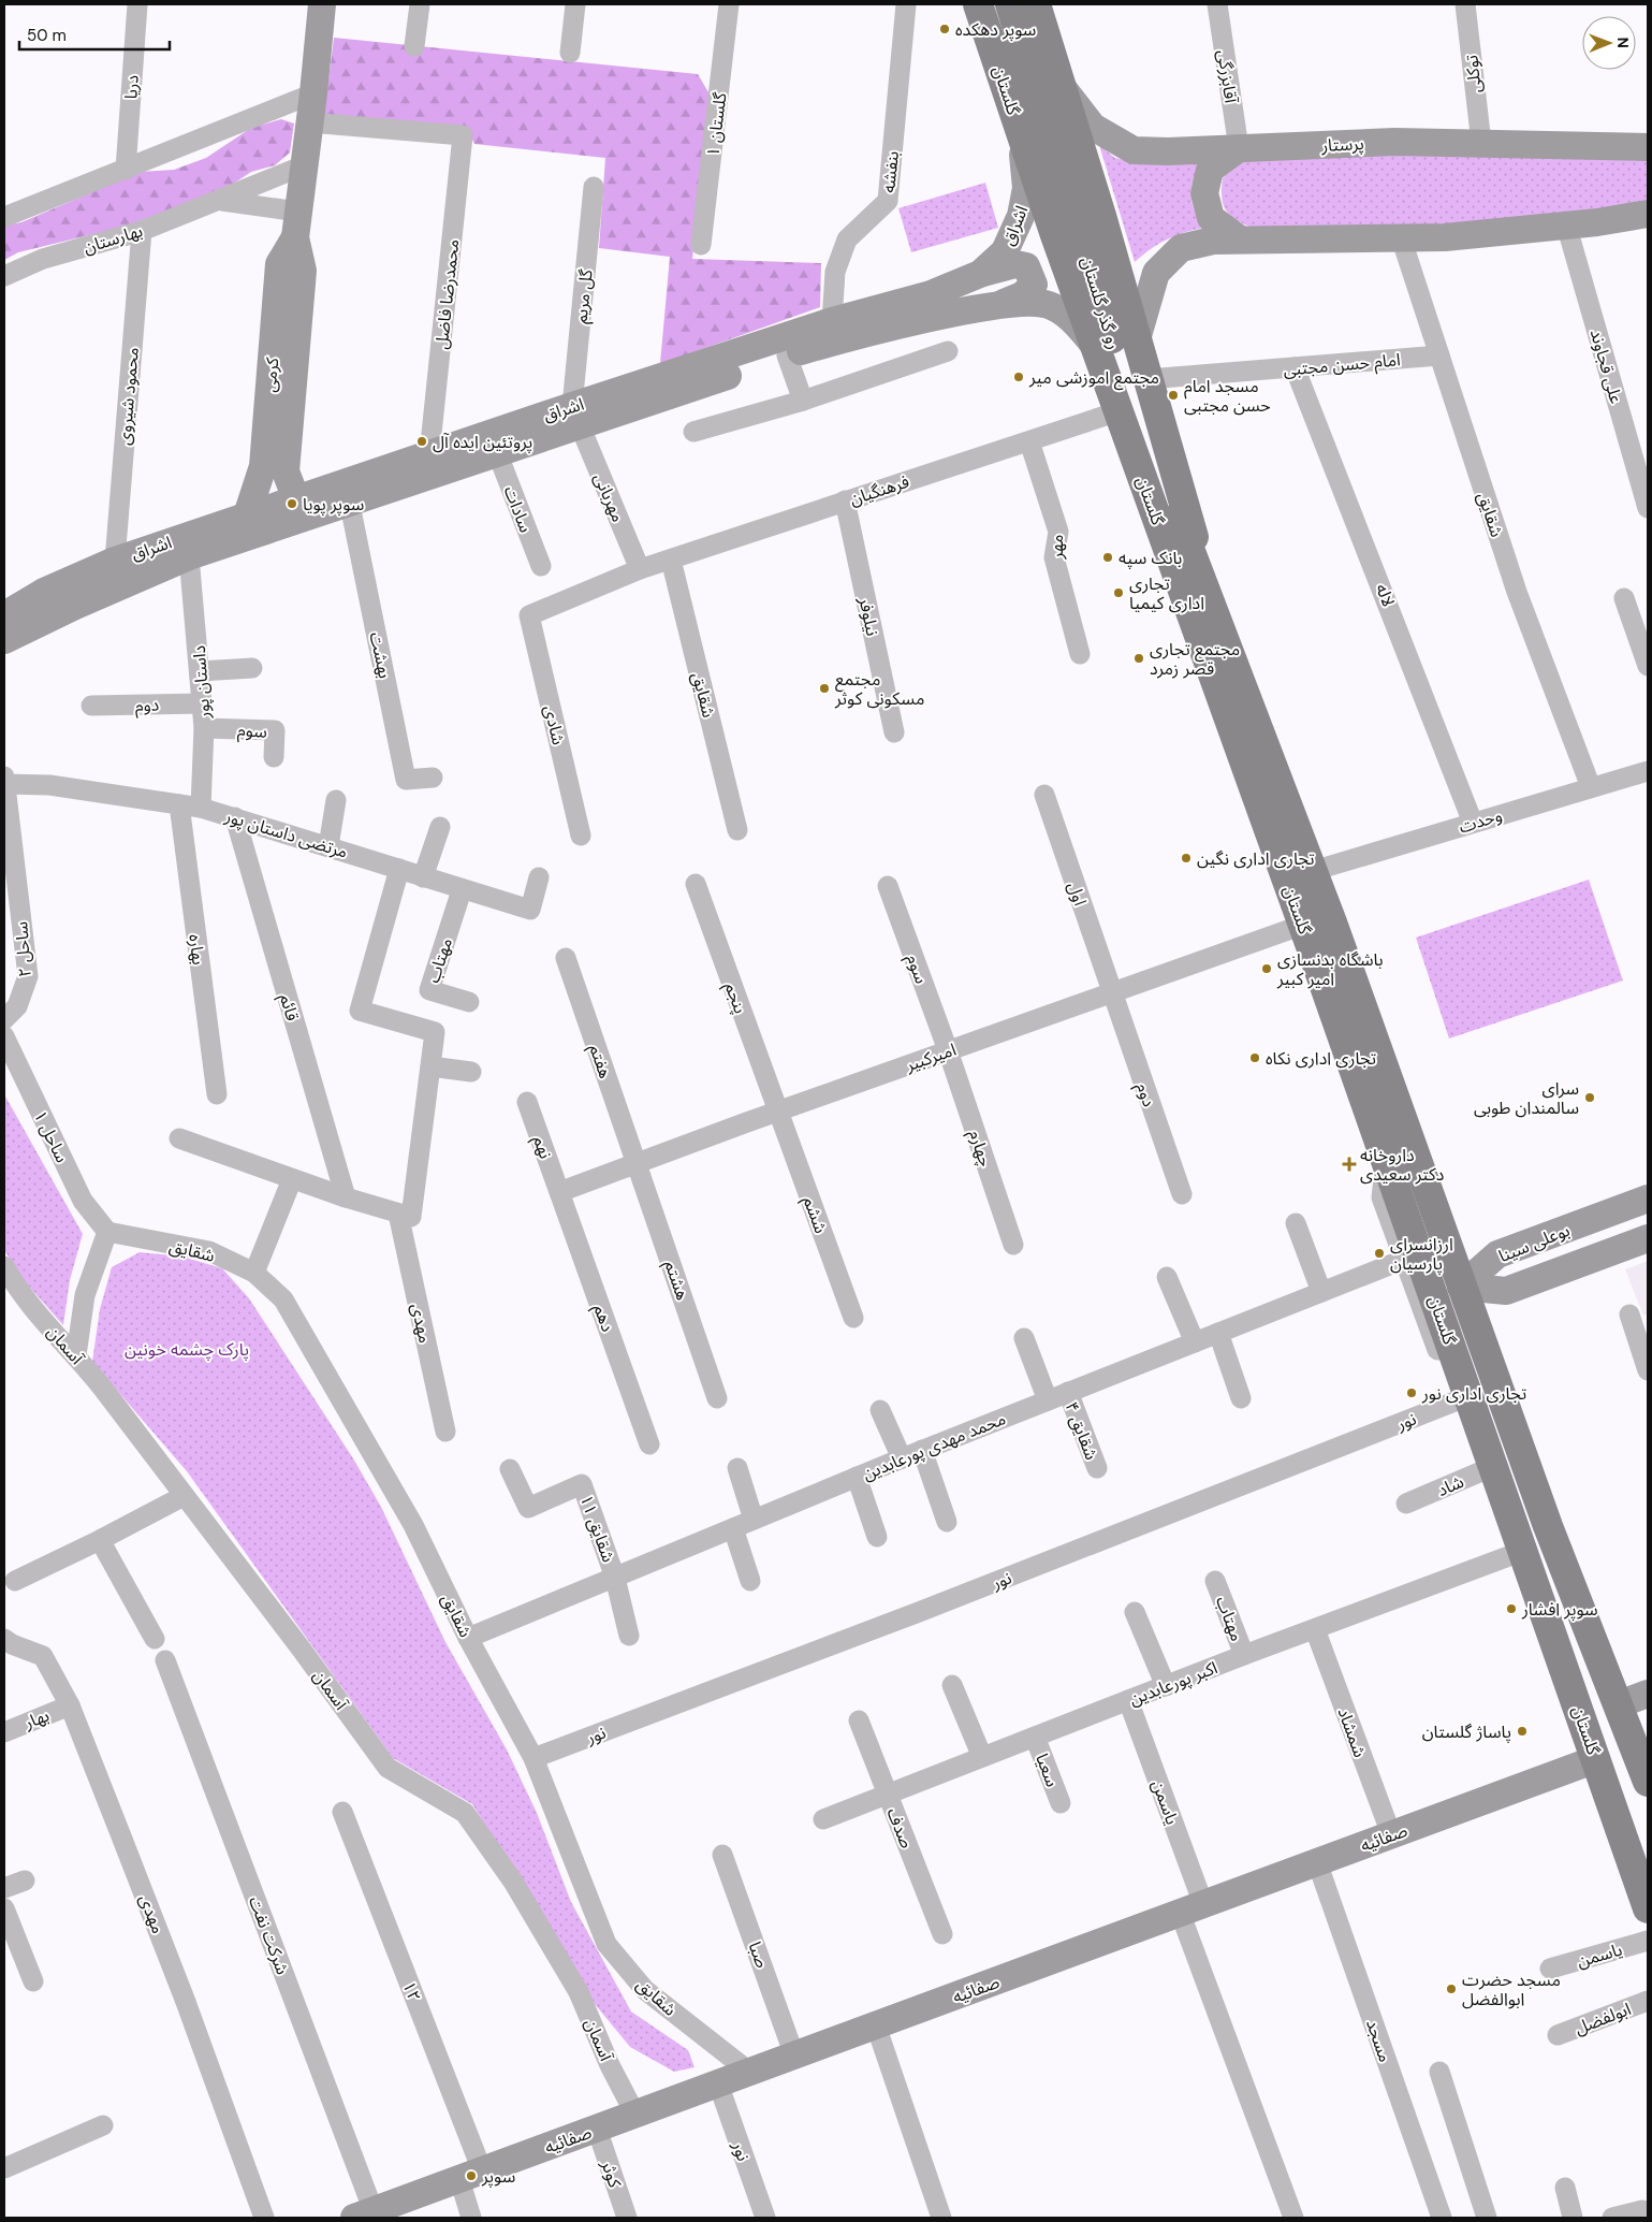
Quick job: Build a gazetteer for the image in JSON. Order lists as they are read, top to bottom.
{
  "streets": {
    "main road": [
      "گلستان",
      "پرستار",
      "اشراق",
      "رو گذر گلستان",
      "کرمی",
      "بوعلی سینا",
      "صفائیه"
    ],
    "street": [
      "توکلی",
      "آقابزرگی",
      "دریا",
      "گلستان ۱",
      "بنفشه",
      "بهارستان",
      "محمدرضا فاضل",
      "گل مریم",
      "امام حسن مجتبی",
      "علی قجاوند",
      "محمود شیروی",
      "فرهنگیان",
      "مهربانی",
      "سادات",
      "شقایق",
      "مهر",
      "لاله",
      "نیلوفر",
      "بهشت",
      "داستان پور",
      "دوم",
      "شادی",
      "سوم",
      "وحدت",
      "مرتضی داستان پور",
      "اول",
      "ساحل ۲",
      "بهاره",
      "مهتاب",
      "پنجم",
      "قائم",
      "امیرکبیر",
      "هفتم",
      "ساحل ۱",
      "نهم",
      "چهارم",
      "ششم",
      "هشتم",
      "دهم",
      "مهدی",
      "آسمان",
      "نور",
      "شقایق ۴",
      "محمد مهدی پورعابدین",
      "شاد",
      "شقایق ۱۱",
      "اکبر پورعابدین",
      "بهار",
      "شمشاد",
      "سعیا",
      "یاسمن",
      "صدف",
      "شرکت نفت",
      "صبا",
      "۱۲",
      "ابولفضل",
      "مسجد",
      "کوثر"
    ]
  },
  "crossings": [
    ["توکلی", "پرستار"],
    ["آقابزرگی", "پرستار"],
    ["گلستان", "اشراق"],
    ["گلستان", "رو گذر گلستان"],
    ["گلستان", "فرهنگیان"],
    ["گلستان", "وحدت"],
    ["گلستان", "امیرکبیر"],
    ["گلستان", "بوعلی سینا"],
    ["گلستان", "نور"],
    ["گلستان", "شاد"],
    ["گلستان", "اکبر پورعابدین"],
    ["گلستان", "صفائیه"],
    ["بنفشه", "اشراق"],
    ["اشراق", "محمدرضا فاضل"],
    ["اشراق", "گل مریم"],
    ["اشراق", "کرمی"],
    ["اشراق", "محمود شیروی"],
    ["اشراق", "مهربانی"],
    ["اشراق", "سادات"],
    ["اشراق", "بهشت"],
    ["اشراق", "داستان پور"],
    ["بهارستان", "کرمی"],
    ["بهارستان", "محمود شیروی"],
    ["محمدرضا فاضل", "کرمی"],
    ["گل مریم", "مهربانی"],
    ["امام حسن مجتبی", "شقایق"],
    ["امام حسن مجتبی", "لاله"],
    ["فرهنگیان", "مهربانی"],
    ["فرهنگیان", "شقایق"],
    ["فرهنگیان", "مهر"],
    ["فرهنگیان", "نیلوفر"],
    ["فرهنگیان", "شادی"],
    ["شقایق", "وحدت"],
    ["شقایق", "ساحل ۱"],
    ["شقایق", "نور"],
    ["شقایق", "محمد مهدی پورعابدین"],
    ["شقایق", "صفائیه"],
    ["لاله", "وحدت"],
    ["داستان پور", "دوم"],
    ["داستان پور", "سوم"],
    ["داستان پور", "مرتضی داستان پور"],
    ["دوم", "اول"],
    ["دوم", "امیرکبیر"],
    ["سوم", "امیرکبیر"],
    ["سوم", "چهارم"],
    ["مرتضی داستان پور", "ساحل ۲"],
    ["مرتضی داستان پور", "بهاره"],
    ["مرتضی داستان پور", "مهتاب"],
    ["مرتضی داستان پور", "قائم"],
    ["اول", "امیرکبیر"],
    ["مهتاب", "اکبر پورعابدین"],
    ["پنجم", "امیرکبیر"],
    ["پنجم", "ششم"],
    ["امیرکبیر", "هفتم"],
    ["امیرکبیر", "نهم"],
    ["امیرکبیر", "چهارم"],
    ["امیرکبیر", "ششم"],
    ["امیرکبیر", "هشتم"],
    ["امیرکبیر", "دهم"],
    ["هفتم", "هشتم"],
    ["نهم", "دهم"],
    ["مهدی", "بهار"],
    ["آسمان", "صفائیه"],
    ["نور", "صفائیه"],
    ["شقایق ۴", "محمد مهدی پورعابدین"],
    ["محمد مهدی پورعابدین", "شقایق ۱۱"],
    ["اکبر پورعابدین", "شمشاد"],
    ["اکبر پورعابدین", "سعیا"],
    ["اکبر پورعابدین", "یاسمن"],
    ["اکبر پورعابدین", "صدف"],
    ["شمشاد", "صفائیه"],
    ["یاسمن", "صفائیه"],
    ["صفائیه", "شرکت نفت"],
    ["صفائیه", "صبا"],
    ["صفائیه", "۱۲"],
    ["صفائیه", "مسجد"],
    ["صفائیه", "کوثر"]
  ],
  "parks": ["پارک چشمه خونین"],
  "places": {
    "other": [
      "سوپر دهکده",
      "مجتمع اموزشی میر",
      "مسجد امام حسن مجتبی",
      "پروتئین ایده آل",
      "سوپر پویا",
      "بانک سپه",
      "تجاری اداری کیمیا",
      "مجتمع تجاری قصر زمرد",
      "مجتمع مسکونی کوثر",
      "تجاری اداری نگین",
      "باشگاه بدنسازی امیر کبیر",
      "تجاری اداری نکاه",
      "سرای سالمندان طوبی",
      "ارزانسرای پارسیان",
      "تجاری اداری نور",
      "سوپر افشار",
      "پاساژ گلستان",
      "مسجد حضرت ابوالفضل",
      "سوپر"
    ],
    "health": ["داروخانه دکتر سعیدی"]
  },
  "scale_bar": "50 m",
  "north": "right"
}
